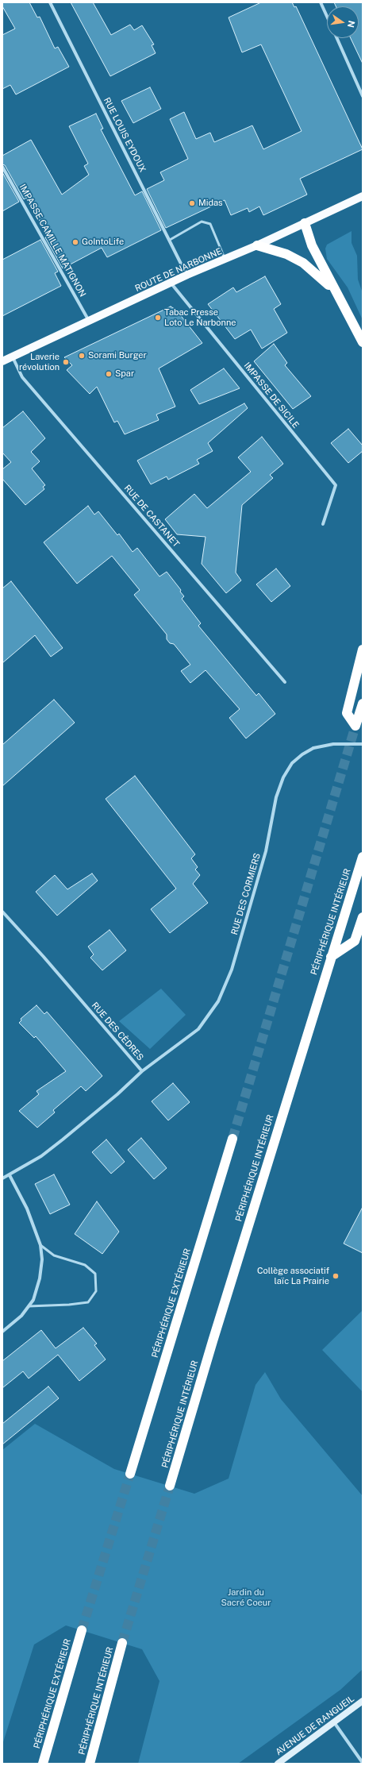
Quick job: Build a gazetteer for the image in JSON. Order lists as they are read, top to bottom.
{
  "streets": {
    "highway": ["PÉRIPHÉRIQUE INTÉRIEUR", "PÉRIPHÉRIQUE EXTÉRIEUR"],
    "main road": ["ROUTE DE NARBONNE"],
    "street": [
      "RUE LOUIS EYDOUX",
      "IMPASSE CAMILLE MATIGNON",
      "IMPASSE DE SICILE",
      "RUE DE CASTANET",
      "RUE DES CORMIERS",
      "RUE DES CÈDRES",
      "AVENUE DE RANGUEIL"
    ]
  },
  "crossings": [
    ["RUE LOUIS EYDOUX", "ROUTE DE NARBONNE"],
    ["IMPASSE CAMILLE MATIGNON", "ROUTE DE NARBONNE"],
    ["ROUTE DE NARBONNE", "IMPASSE DE SICILE"],
    ["ROUTE DE NARBONNE", "RUE DE CASTANET"],
    ["RUE DES CORMIERS", "RUE DES CÈDRES"]
  ],
  "parks": ["Jardin du Sacré Coeur"],
  "places": [
    "Midas",
    "GoIntoLife",
    "Tabac Presse Loto Le Narbonne",
    "Sorami Burger",
    "Laverie révolution",
    "Spar",
    "Collège associatif laïc La Prairie"
  ],
  "north": "right"
}
